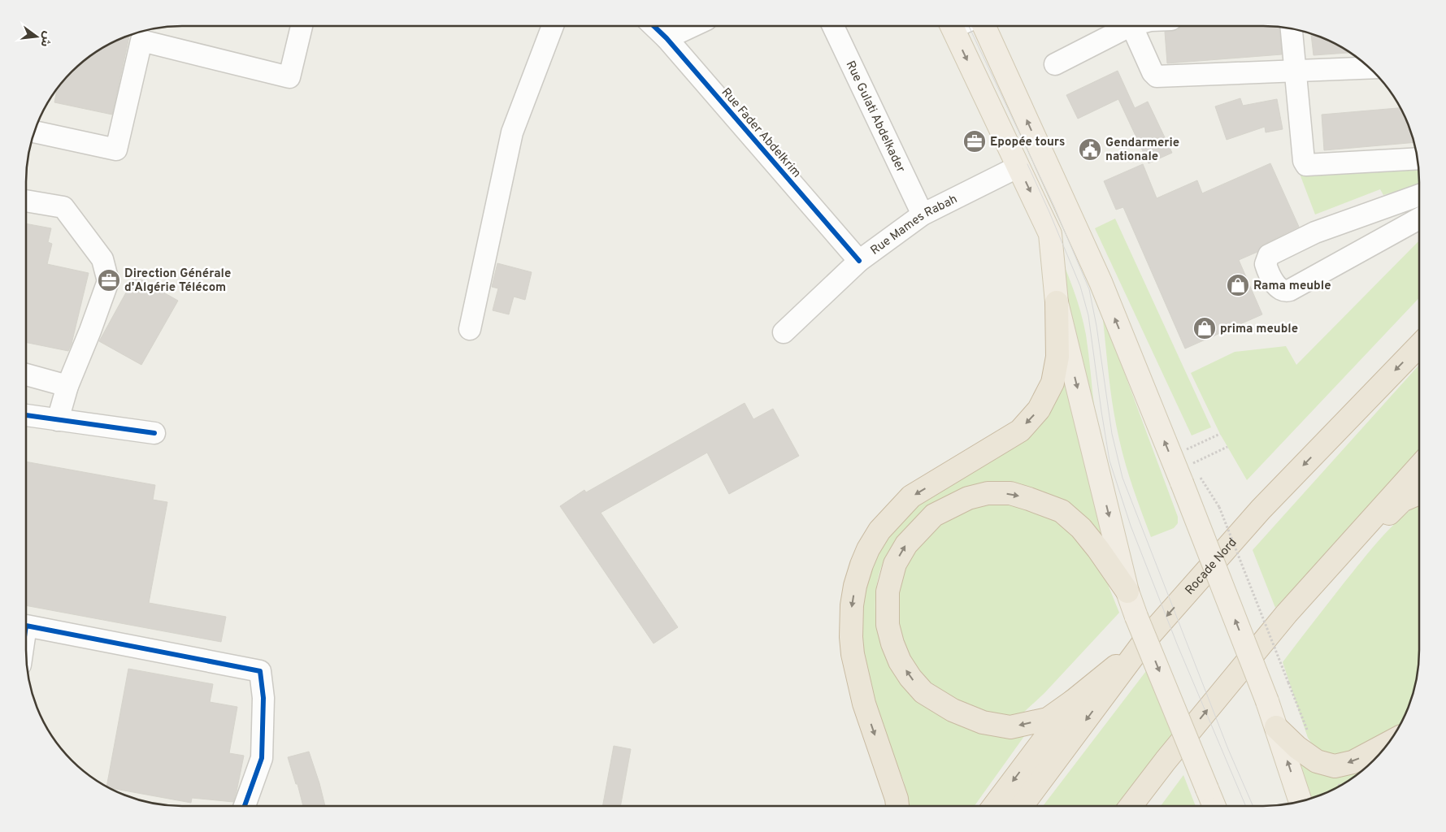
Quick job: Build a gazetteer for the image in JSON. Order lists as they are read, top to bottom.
{
  "streets": {
    "highway": ["Rocade Nord"],
    "street": ["Rue Gulati Abdelkader", "Rue Fader Abdelkrim", "Rue Mames Rabah"]
  },
  "crossings": [
    ["Rue Gulati Abdelkader", "Rue Mames Rabah"],
    ["Rue Fader Abdelkrim", "Rue Mames Rabah"]
  ],
  "places": {
    "office": ["Epopée tours", "Direction Générale d'Algérie Télécom"],
    "public building": ["Gendarmerie nationale"],
    "shop": ["Rama meuble", "prima meuble"]
  },
  "north": "right"
}
